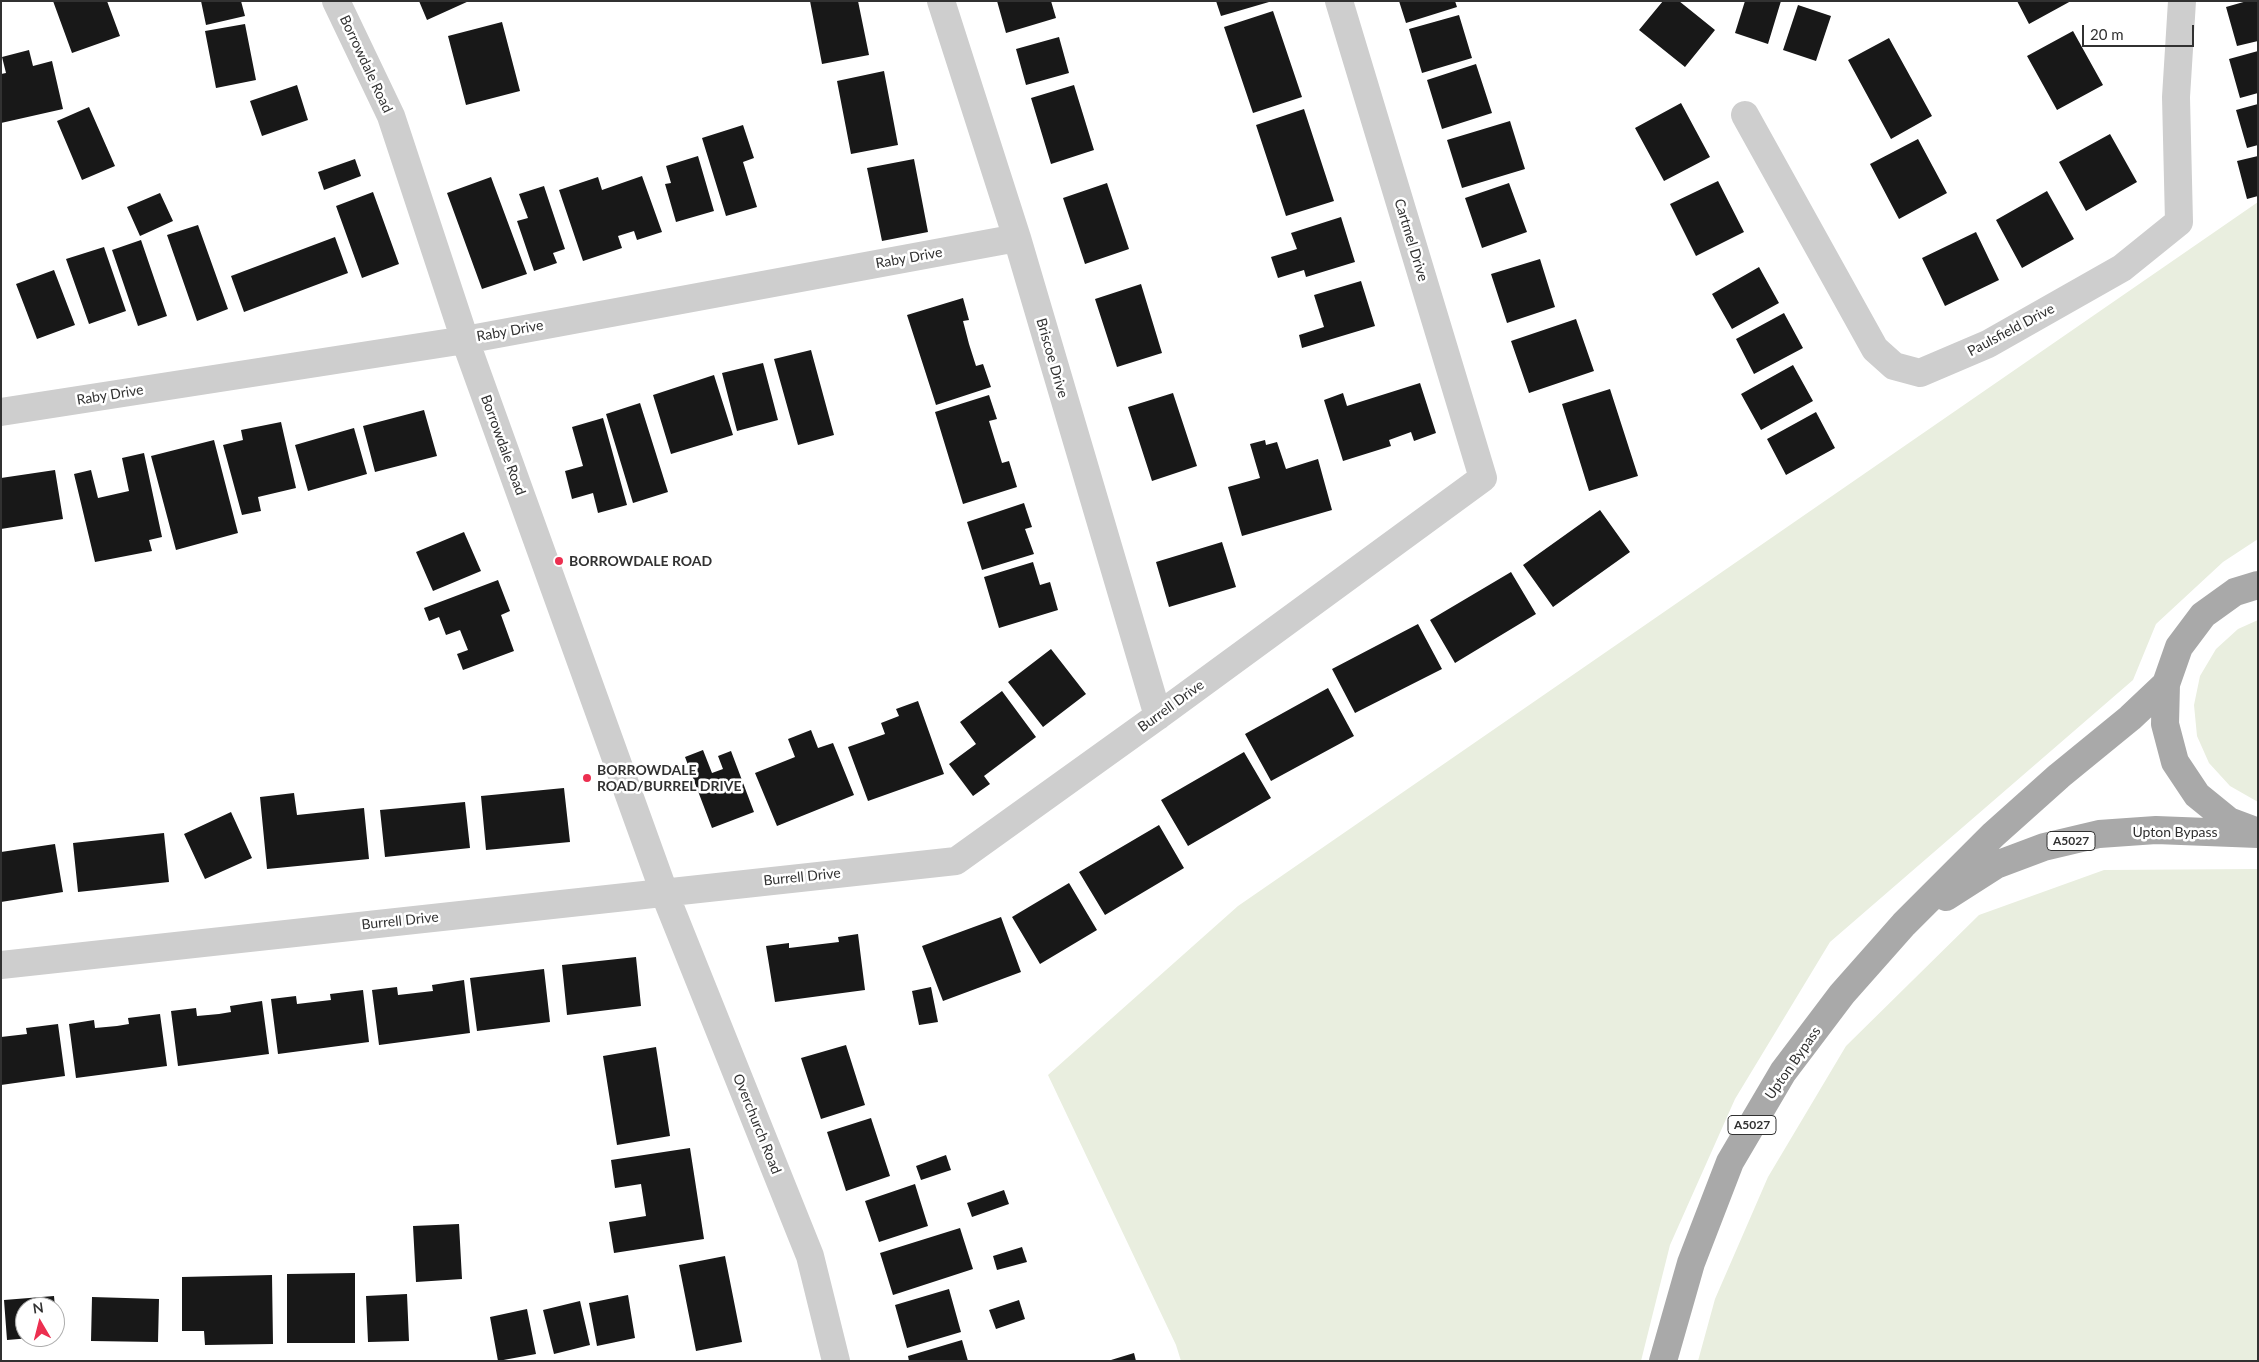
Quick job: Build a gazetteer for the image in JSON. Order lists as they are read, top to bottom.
{
  "streets": {
    "main road": ["Upton Bypass", "A5027"],
    "street": [
      "Borrowdale Road",
      "Cartmel Drive",
      "Raby Drive",
      "Paulsfield Drive",
      "Briscoe Drive",
      "Burrell Drive",
      "Overchurch Road"
    ]
  },
  "crossings": [
    ["Borrowdale Road", "Raby Drive"],
    ["Borrowdale Road", "Burrell Drive"],
    ["Borrowdale Road", "Overchurch Road"],
    ["Cartmel Drive", "Burrell Drive"],
    ["Raby Drive", "Briscoe Drive"],
    ["Briscoe Drive", "Burrell Drive"],
    ["Burrell Drive", "Overchurch Road"]
  ],
  "places": ["BORROWDALE ROAD", "BORROWDALE ROAD/BURREL DRIVE"],
  "scale_bar": "20 m",
  "north": "top"
}
